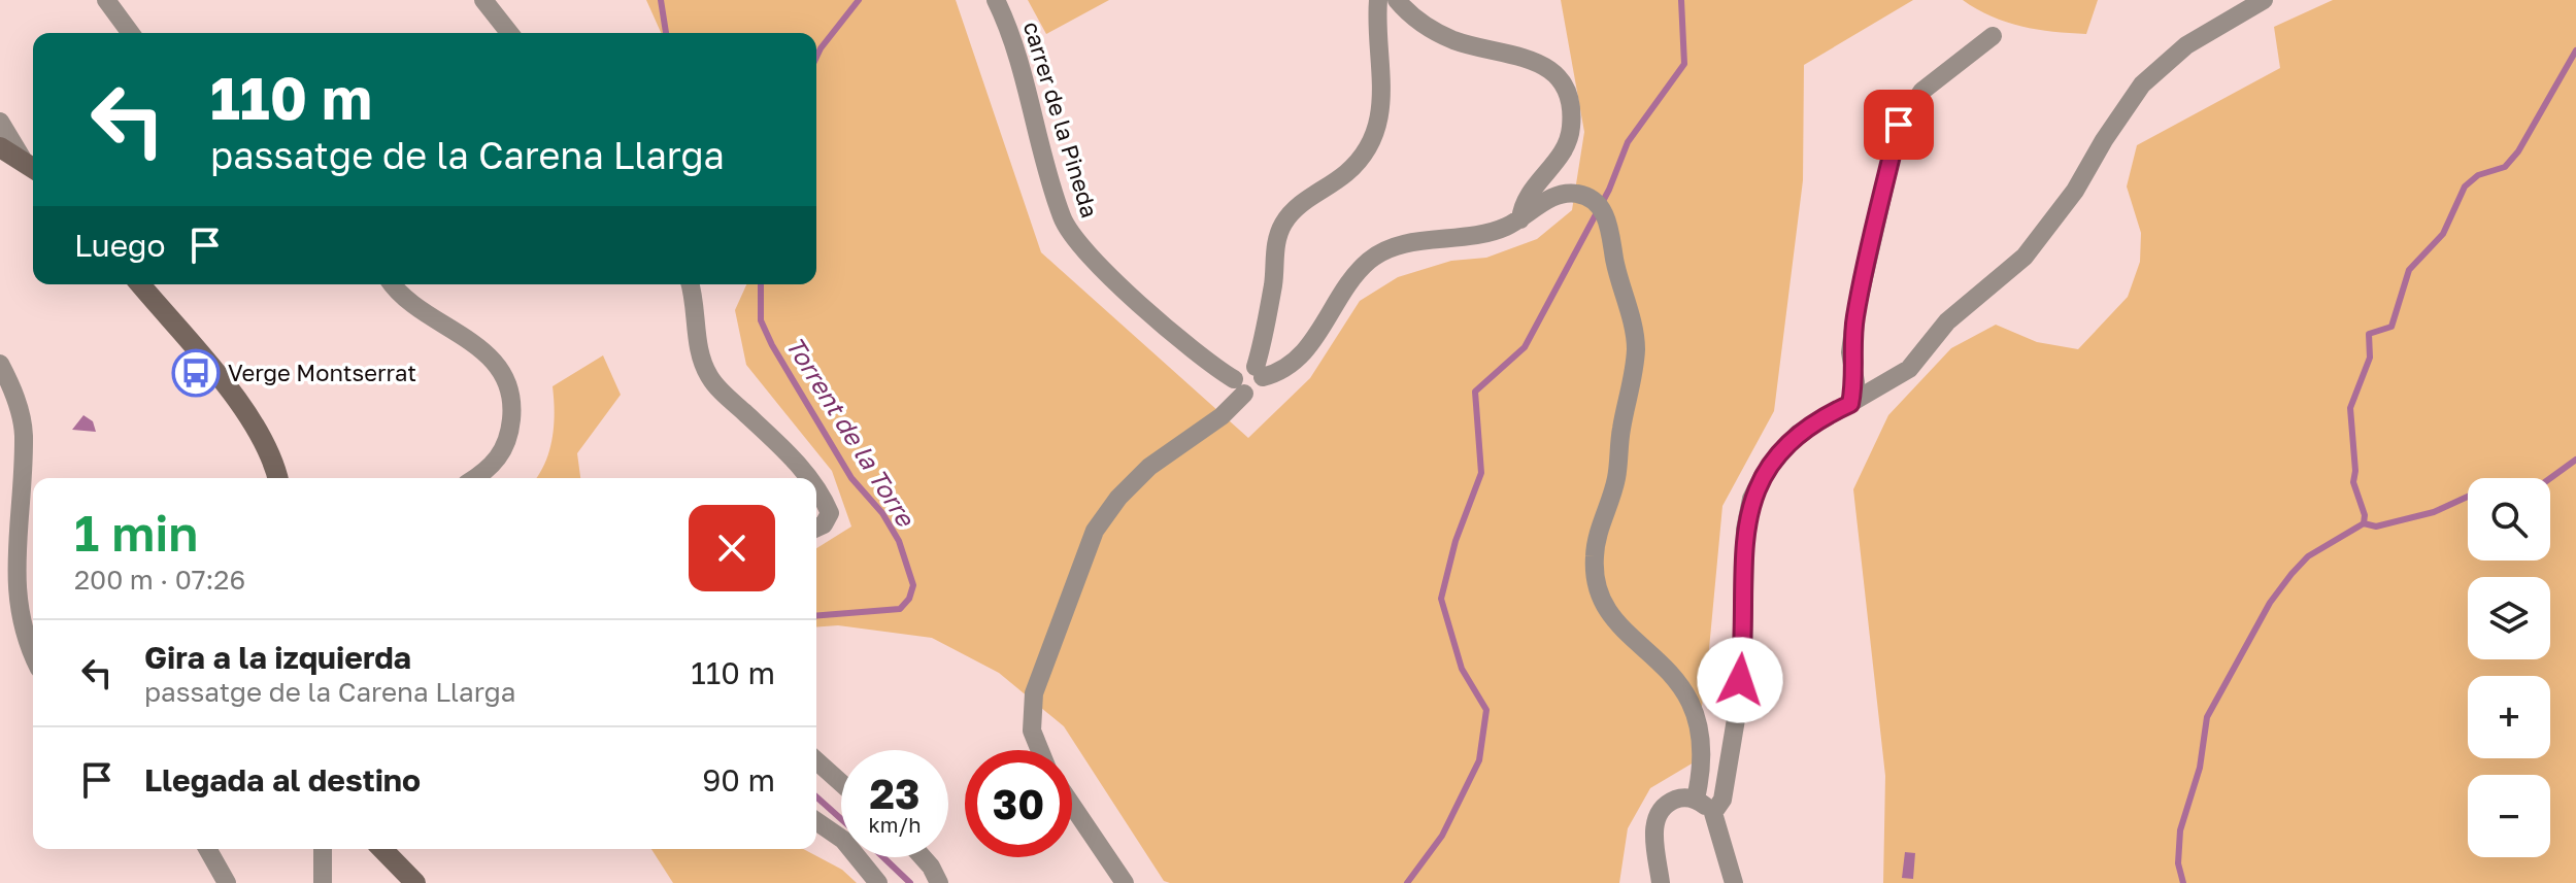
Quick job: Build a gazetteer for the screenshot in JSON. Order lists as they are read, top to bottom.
{
  "streets": {
    "street": ["carrer de la Pineda"]
  },
  "water": ["Torrent de la Torre"],
  "places": {
    "bus stop": ["Verge Montserrat"]
  },
  "page": {
    "turn": ["110 m", "passatge de la Carena Llarga"],
    "then": "Luego",
    "map_buttons": ["+", "−"],
    "heading": ["1 min", "200 m · 07:26"],
    "list": [
      {
        "name": "Gira a la izquierda",
        "note": "passatge de la Carena Llarga",
        "value": "110 m"
      },
      {
        "name": "Llegada al destino",
        "value": "90 m"
      }
    ],
    "speed": "23 km/h",
    "limit": "30"
  }
}
